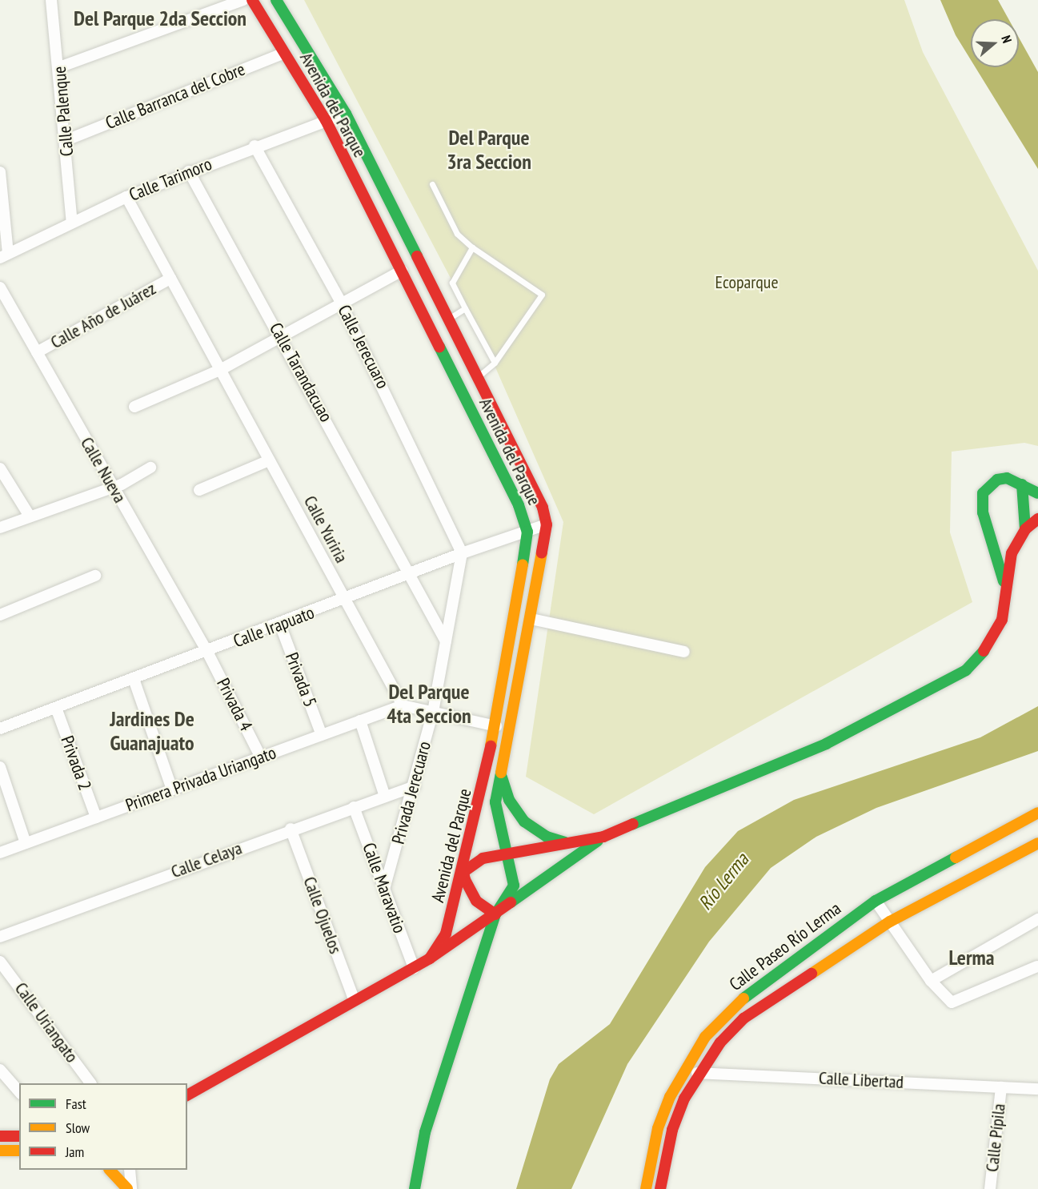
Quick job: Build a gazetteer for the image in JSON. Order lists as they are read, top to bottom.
{
  "streets": {
    "street": [
      "Calle Barranca del Cobre",
      "Avenida del Parque",
      "Calle Palenque",
      "Calle Tarimoro",
      "Calle Año de Juárez",
      "Calle Jerecuaro",
      "Calle Tarandacuao",
      "Calle Nueva",
      "Calle Yuriria",
      "Calle Irapuato",
      "Privada 5",
      "Privada 4",
      "Privada 2",
      "Primera Privada Uriangato",
      "Privada Jerecuaro",
      "Calle Celaya",
      "Calle Maravatio",
      "Calle Ojuelos",
      "Calle Paseo Río Lerma",
      "Calle Uriangato",
      "Calle Libertad",
      "Calle Pípila"
    ]
  },
  "crossings": [
    ["Calle Barranca del Cobre", "Avenida del Parque"],
    ["Calle Barranca del Cobre", "Calle Palenque"],
    ["Avenida del Parque", "Calle Tarimoro"],
    ["Avenida del Parque", "Calle Irapuato"],
    ["Calle Palenque", "Calle Tarimoro"],
    ["Calle Tarimoro", "Calle Jerecuaro"],
    ["Calle Tarimoro", "Calle Tarandacuao"],
    ["Calle Tarimoro", "Calle Yuriria"],
    ["Calle Año de Juárez", "Calle Nueva"],
    ["Calle Año de Juárez", "Calle Yuriria"],
    ["Calle Jerecuaro", "Calle Irapuato"],
    ["Calle Jerecuaro", "Privada Jerecuaro"],
    ["Calle Tarandacuao", "Calle Irapuato"],
    ["Calle Tarandacuao", "Privada Jerecuaro"],
    ["Calle Nueva", "Calle Irapuato"],
    ["Calle Nueva", "Privada 4"],
    ["Calle Yuriria", "Calle Irapuato"],
    ["Calle Yuriria", "Primera Privada Uriangato"],
    ["Calle Irapuato", "Privada 5"],
    ["Calle Irapuato", "Privada 4"],
    ["Calle Irapuato", "Privada 2"],
    ["Calle Irapuato", "Privada Jerecuaro"],
    ["Privada 5", "Primera Privada Uriangato"],
    ["Privada 4", "Primera Privada Uriangato"],
    ["Privada 2", "Primera Privada Uriangato"],
    ["Privada Jerecuaro", "Calle Celaya"],
    ["Privada Jerecuaro", "Calle Maravatio"],
    ["Calle Celaya", "Calle Maravatio"],
    ["Calle Celaya", "Calle Ojuelos"],
    ["Calle Paseo Río Lerma", "Calle Libertad"],
    ["Calle Libertad", "Calle Pípila"]
  ],
  "districts": [
    "Del Parque 2da Seccion",
    "Del Parque 3ra Seccion",
    "Del Parque 4ta Seccion",
    "Jardines De Guanajuato",
    "Lerma"
  ],
  "water": ["Río Lerma"],
  "parks": ["Ecoparque"],
  "legend": ["Fast", "Slow", "Jam"],
  "north": "right"
}
